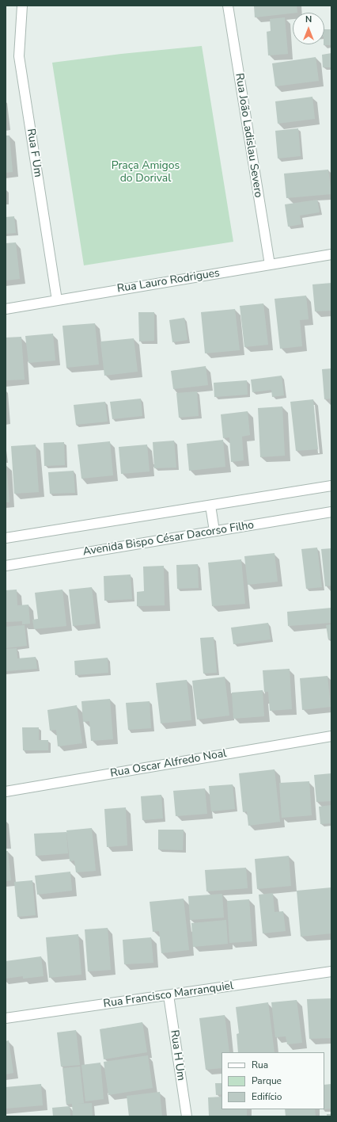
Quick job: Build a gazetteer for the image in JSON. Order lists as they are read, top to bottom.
{
  "streets": {
    "street": [
      "Rua João Ladislau Severo",
      "Rua F Um",
      "Rua Lauro Rodrigues",
      "Avenida Bispo César Dacorso Filho",
      "Rua Oscar Alfredo Noal",
      "Rua Francisco Marranquiel",
      "Rua H Um"
    ]
  },
  "crossings": [
    ["Rua João Ladislau Severo", "Rua Lauro Rodrigues"],
    ["Rua F Um", "Rua Lauro Rodrigues"],
    ["Rua Francisco Marranquiel", "Rua H Um"]
  ],
  "parks": ["Praça Amigos do Dorival"],
  "legend": ["Rua", "Parque", "Edifício"],
  "north": "top"
}
